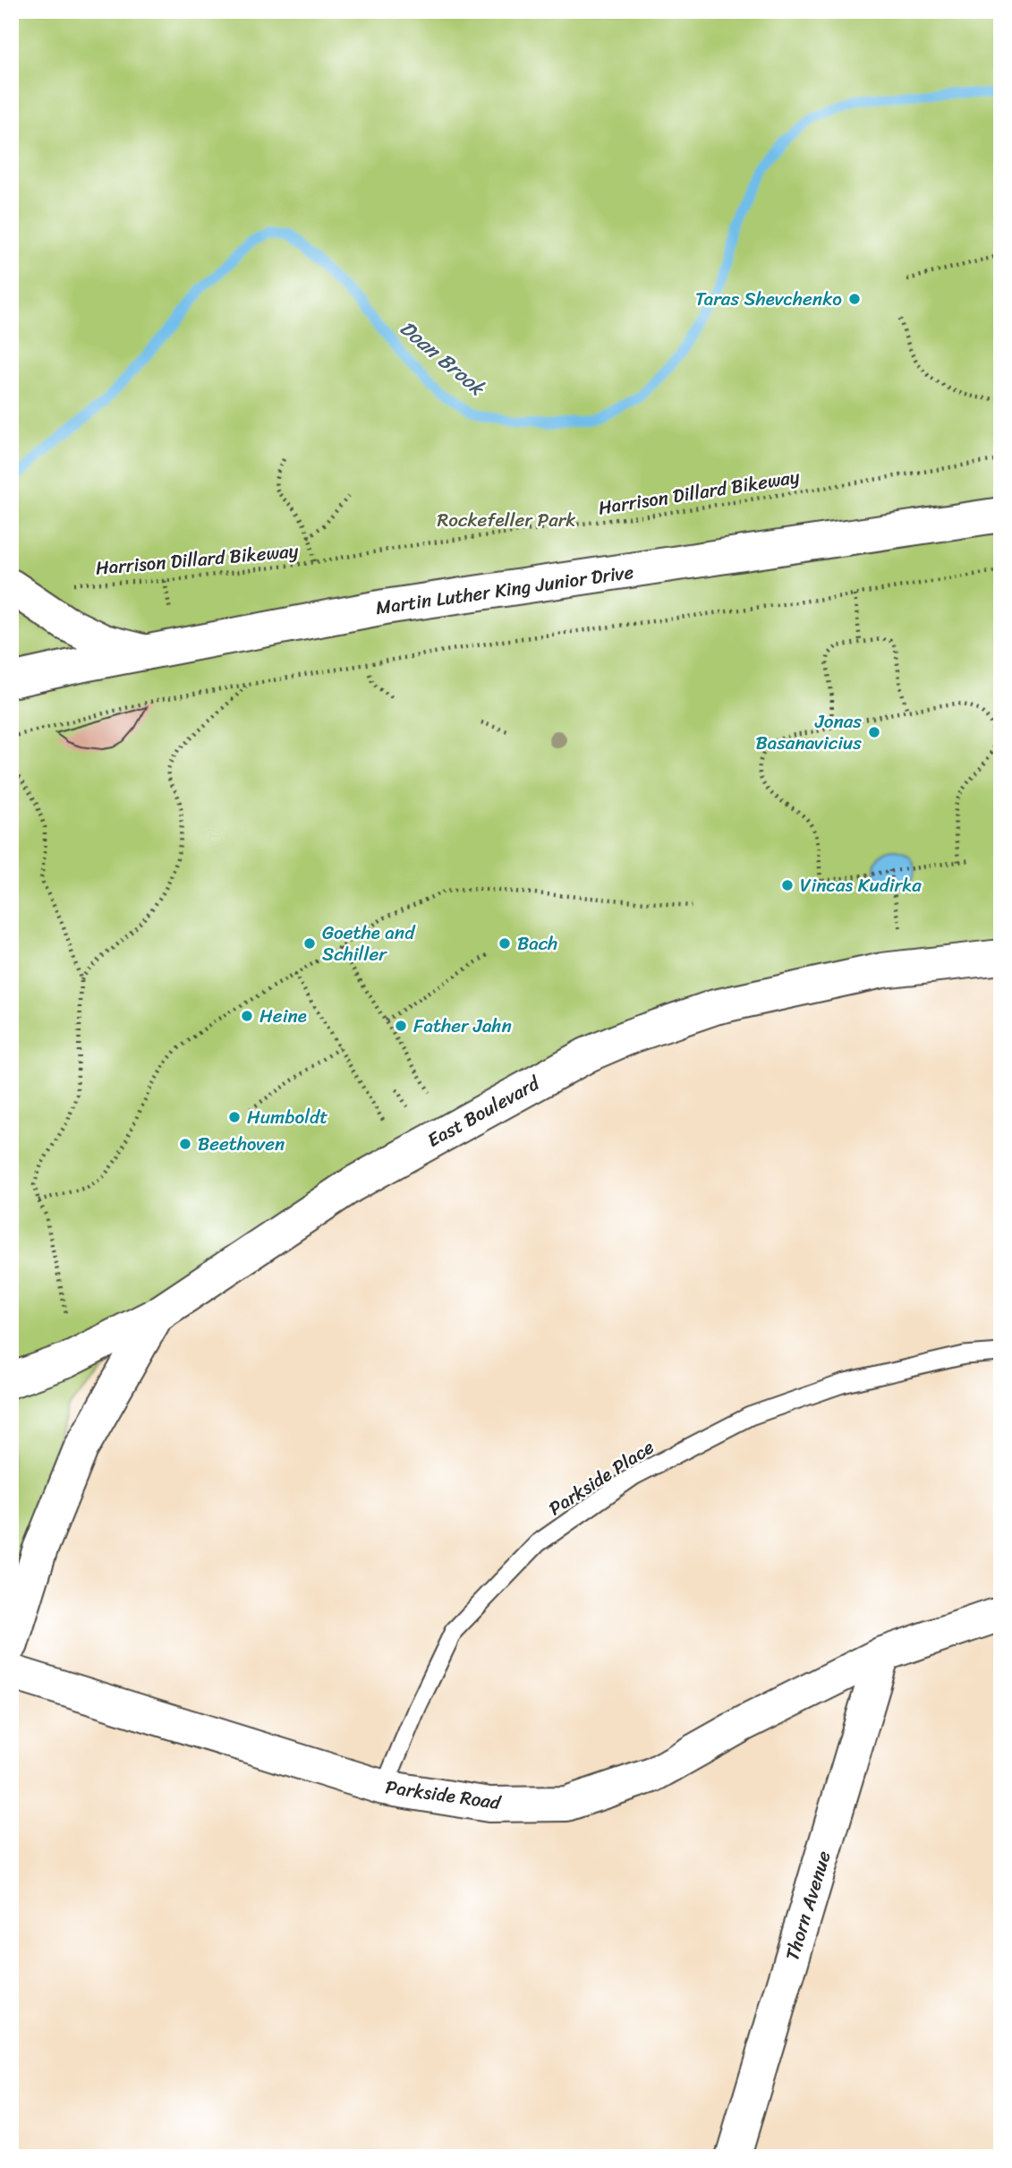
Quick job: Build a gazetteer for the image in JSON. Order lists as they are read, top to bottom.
{
  "streets": {
    "street": [
      "Martin Luther King Junior Drive",
      "East Boulevard",
      "Parkside Road",
      "Thorn Avenue"
    ],
    "lane": ["Parkside Place"],
    "path": ["Harrison Dillard Bikeway"]
  },
  "crossings": [
    ["Parkside Place", "Parkside Road"],
    ["Parkside Road", "Thorn Avenue"]
  ],
  "water": ["Doan Brook"],
  "parks": ["Rockefeller Park"],
  "places": [
    "Taras Shevchenko",
    "Jonas Basanavicius",
    "Vincas Kudirka",
    "Goethe and Schiller",
    "Bach",
    "Heine",
    "Father Jahn",
    "Humboldt",
    "Beethoven"
  ]
}
